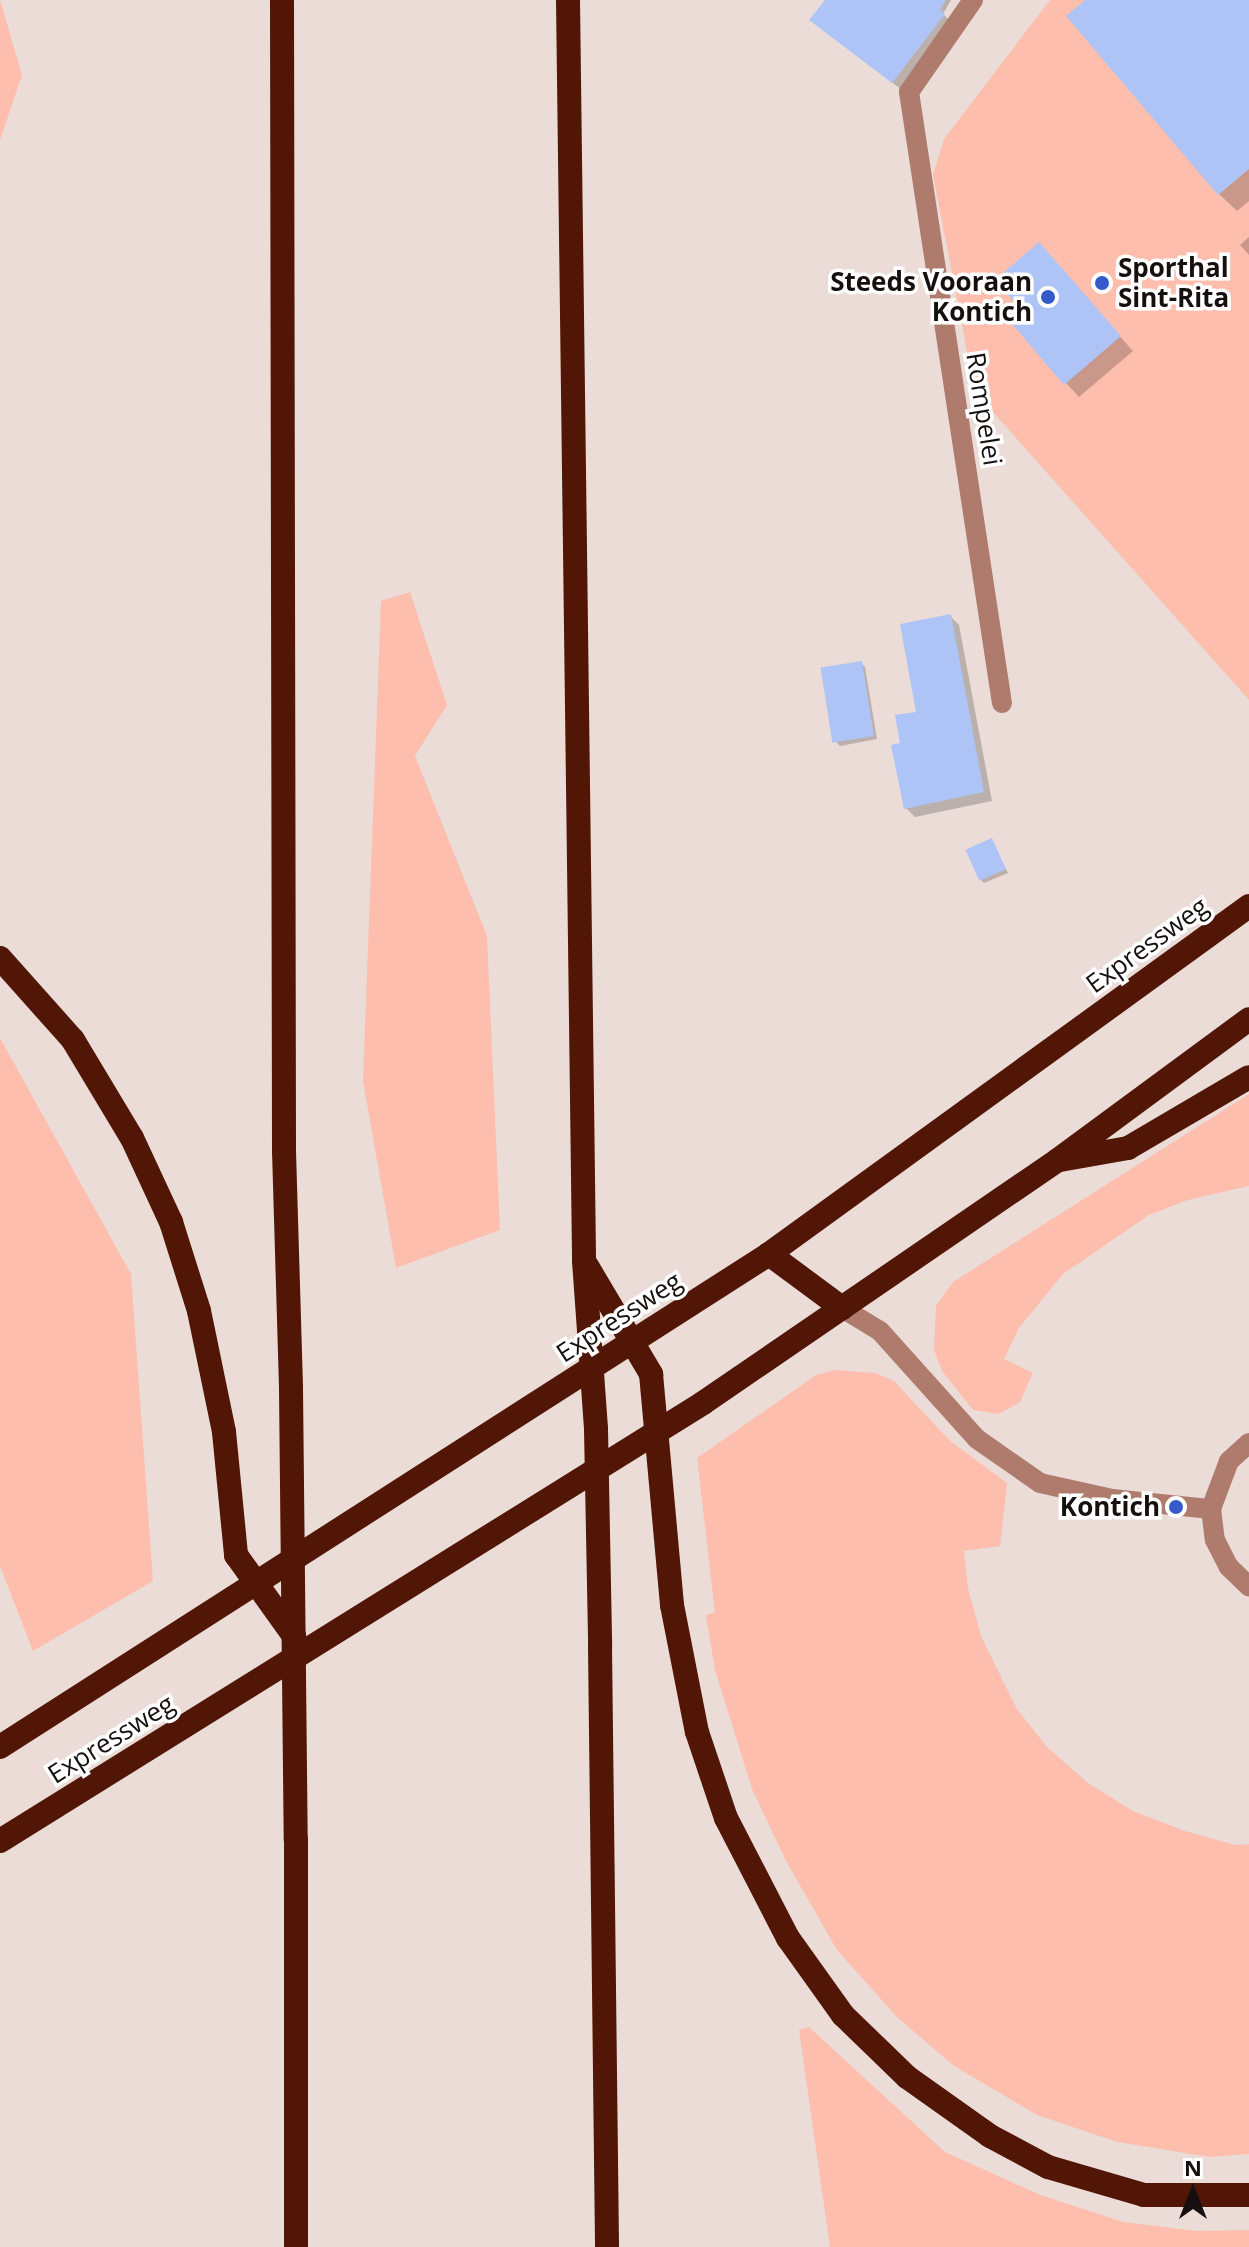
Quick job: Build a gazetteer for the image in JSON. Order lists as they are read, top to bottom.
{
  "streets": {
    "highway": ["Expressweg"],
    "street": ["Rompelei"]
  },
  "places": ["Sporthal Sint-Rita", "Steeds Vooraan Kontich", "Kontich"],
  "north": "top"
}
